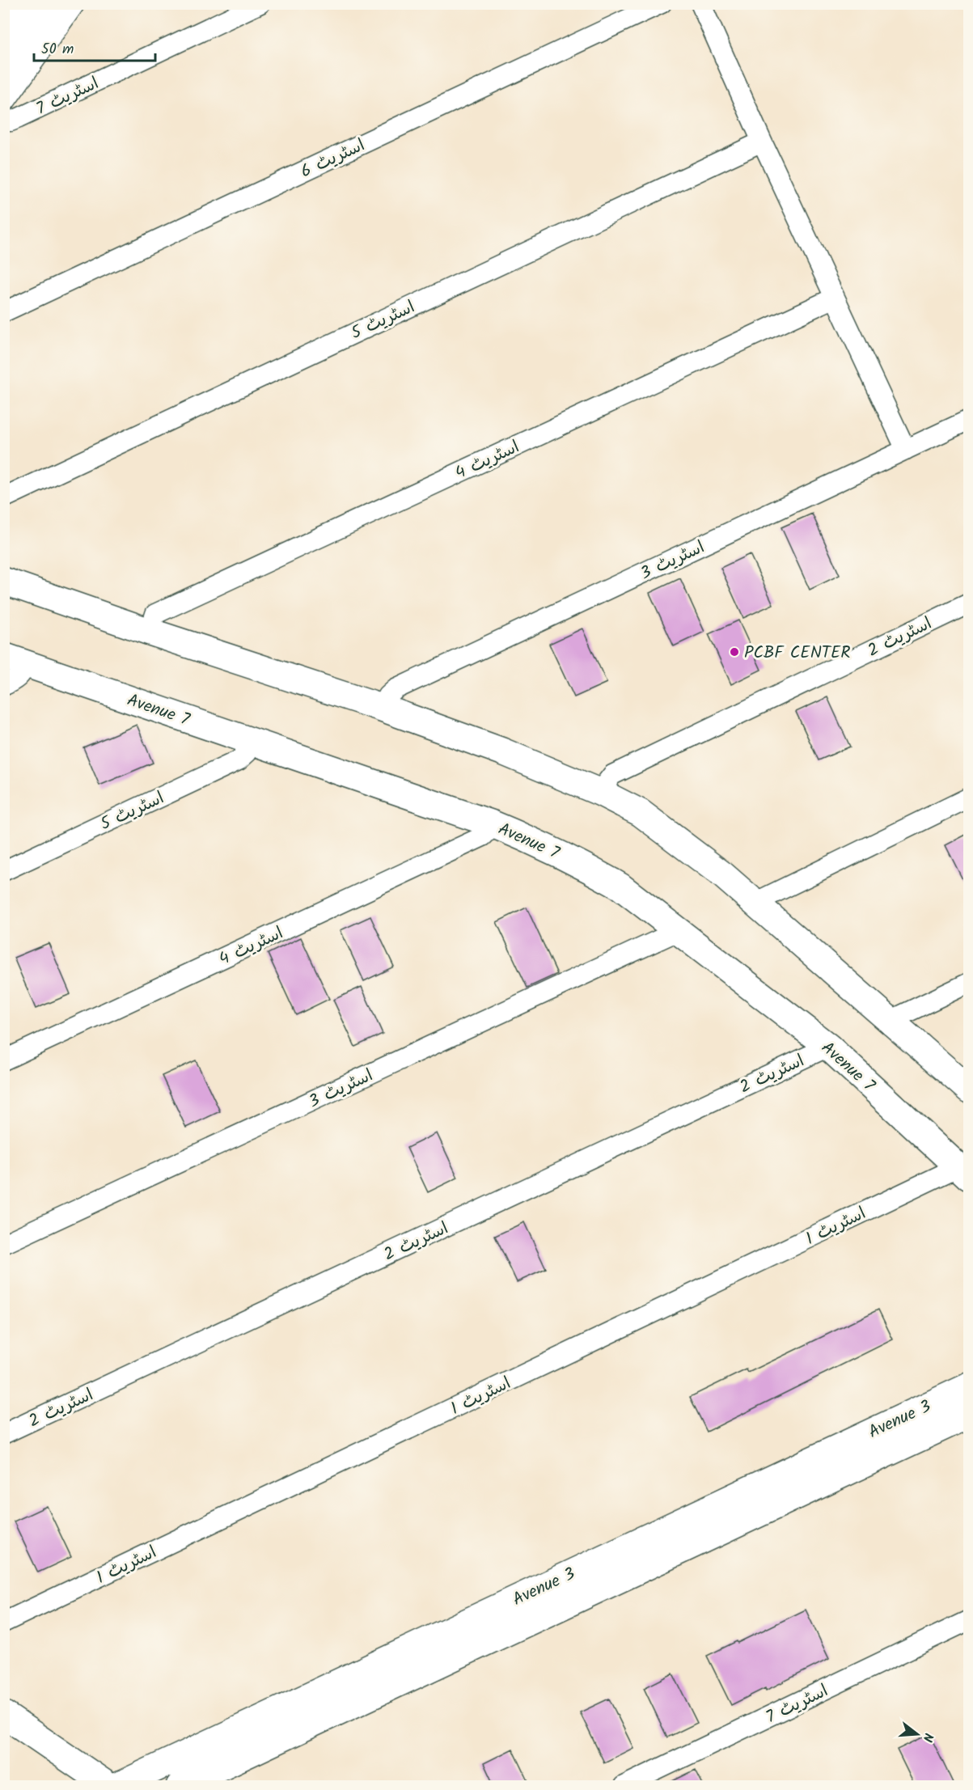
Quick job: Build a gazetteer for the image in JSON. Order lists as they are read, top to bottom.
{
  "streets": {
    "main road": ["Avenue 7", "Avenue 3"],
    "street": [
      "اسٹریٹ 7",
      "اسٹریٹ 6",
      "اسٹریٹ 5",
      "اسٹریٹ 4",
      "اسٹریٹ 3",
      "اسٹریٹ 2",
      "اسٹریٹ 1"
    ]
  },
  "crossings": [
    ["اسٹریٹ 5", "Avenue 7"],
    ["اسٹریٹ 4", "Avenue 7"],
    ["اسٹریٹ 3", "Avenue 7"],
    ["اسٹریٹ 2", "Avenue 7"],
    ["Avenue 7", "اسٹریٹ 1"]
  ],
  "places": ["PCBF CENTER"],
  "scale_bar": "50 m",
  "north": "right"
}
